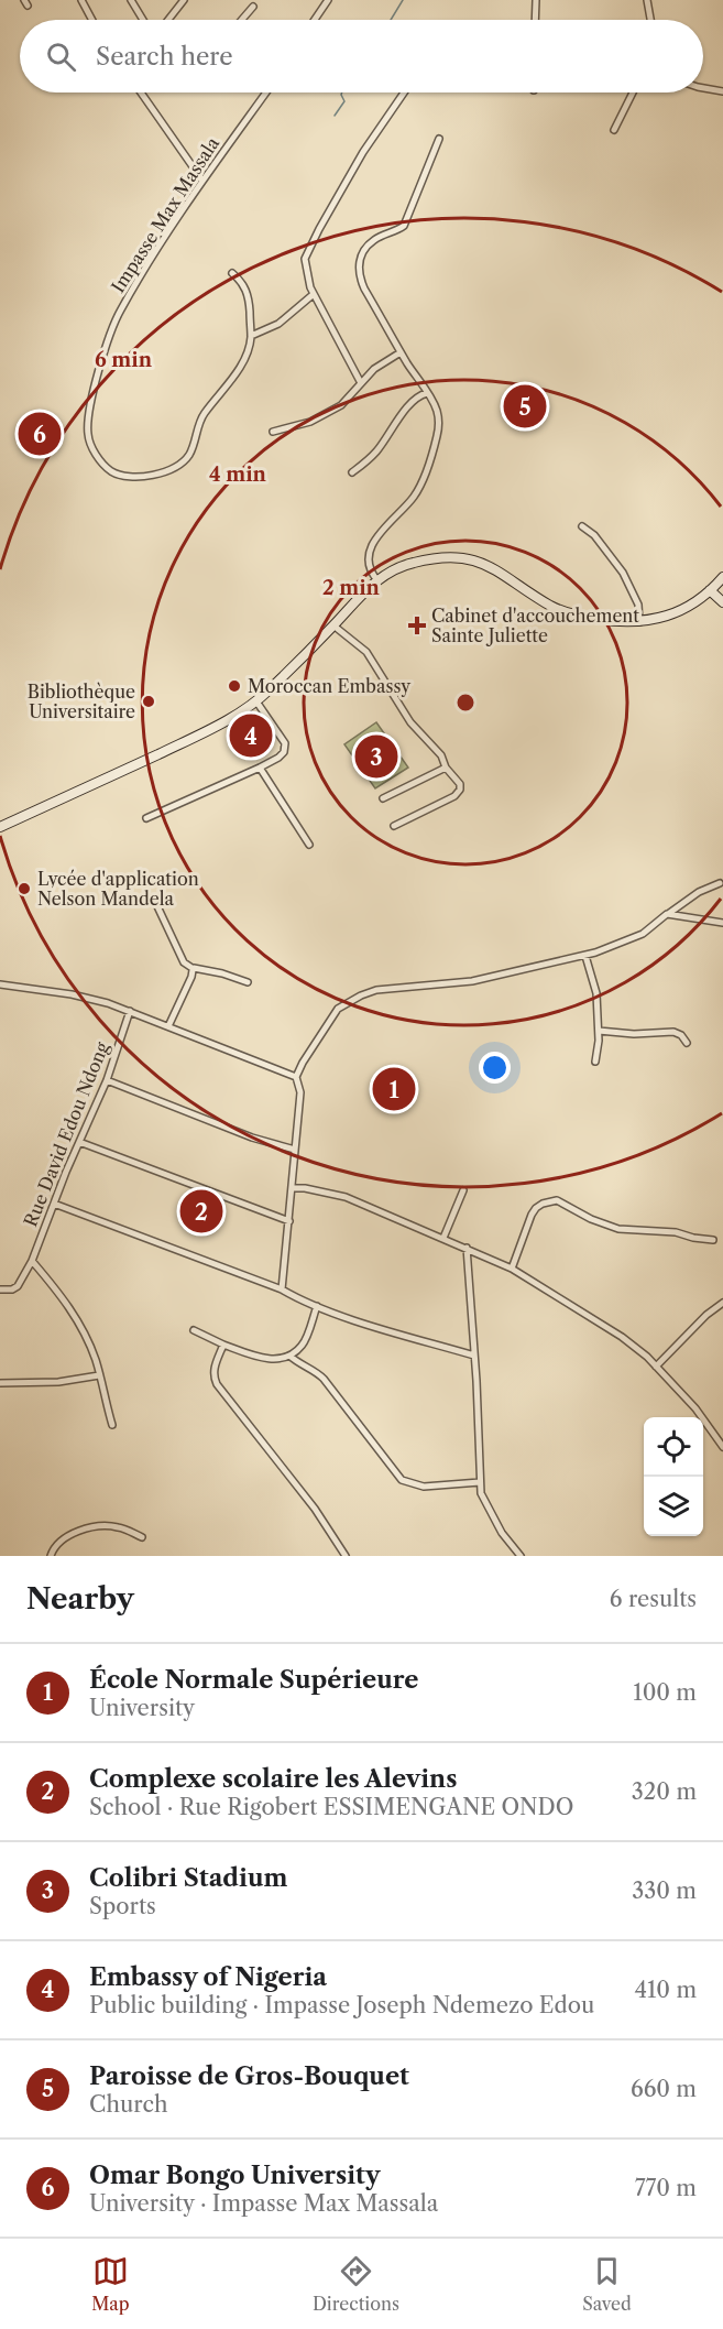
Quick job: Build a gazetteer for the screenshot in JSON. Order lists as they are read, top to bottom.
{
  "streets": {
    "street": ["Impasse Max Massala", "Rue David Edou Ndong"]
  },
  "places": {
    "health": ["Cabinet d'accouchement Sainte Juliette"],
    "other": ["Moroccan Embassy", "Bibliothèque Universitaire", "Lycée d'application Nelson Mandela"]
  },
  "page": {
    "search": "Search here",
    "pins": [
      "5",
      "6",
      "4",
      "3",
      "1",
      "2"
    ],
    "heading": ["Nearby", "6 results"],
    "list": [
      {
        "mark": "1",
        "name": "École Normale Supérieure",
        "note": "University",
        "value": "100 m"
      },
      {
        "mark": "2",
        "name": "Complexe scolaire les Alevins",
        "note": "School · Rue Rigobert ESSIMENGANE ONDO",
        "value": "320 m"
      },
      {
        "mark": "3",
        "name": "Colibri Stadium",
        "note": "Sports",
        "value": "330 m"
      },
      {
        "mark": "4",
        "name": "Embassy of Nigeria",
        "note": "Public building · Impasse Joseph Ndemezo Edou",
        "value": "410 m"
      },
      {
        "mark": "5",
        "name": "Paroisse de Gros-Bouquet",
        "note": "Church",
        "value": "660 m"
      },
      {
        "mark": "6",
        "name": "Omar Bongo University",
        "note": "University · Impasse Max Massala",
        "value": "770 m"
      }
    ],
    "nav": ["Map", "Directions", "Saved"]
  },
  "rings": ["6 min", "4 min", "2 min"]
}
